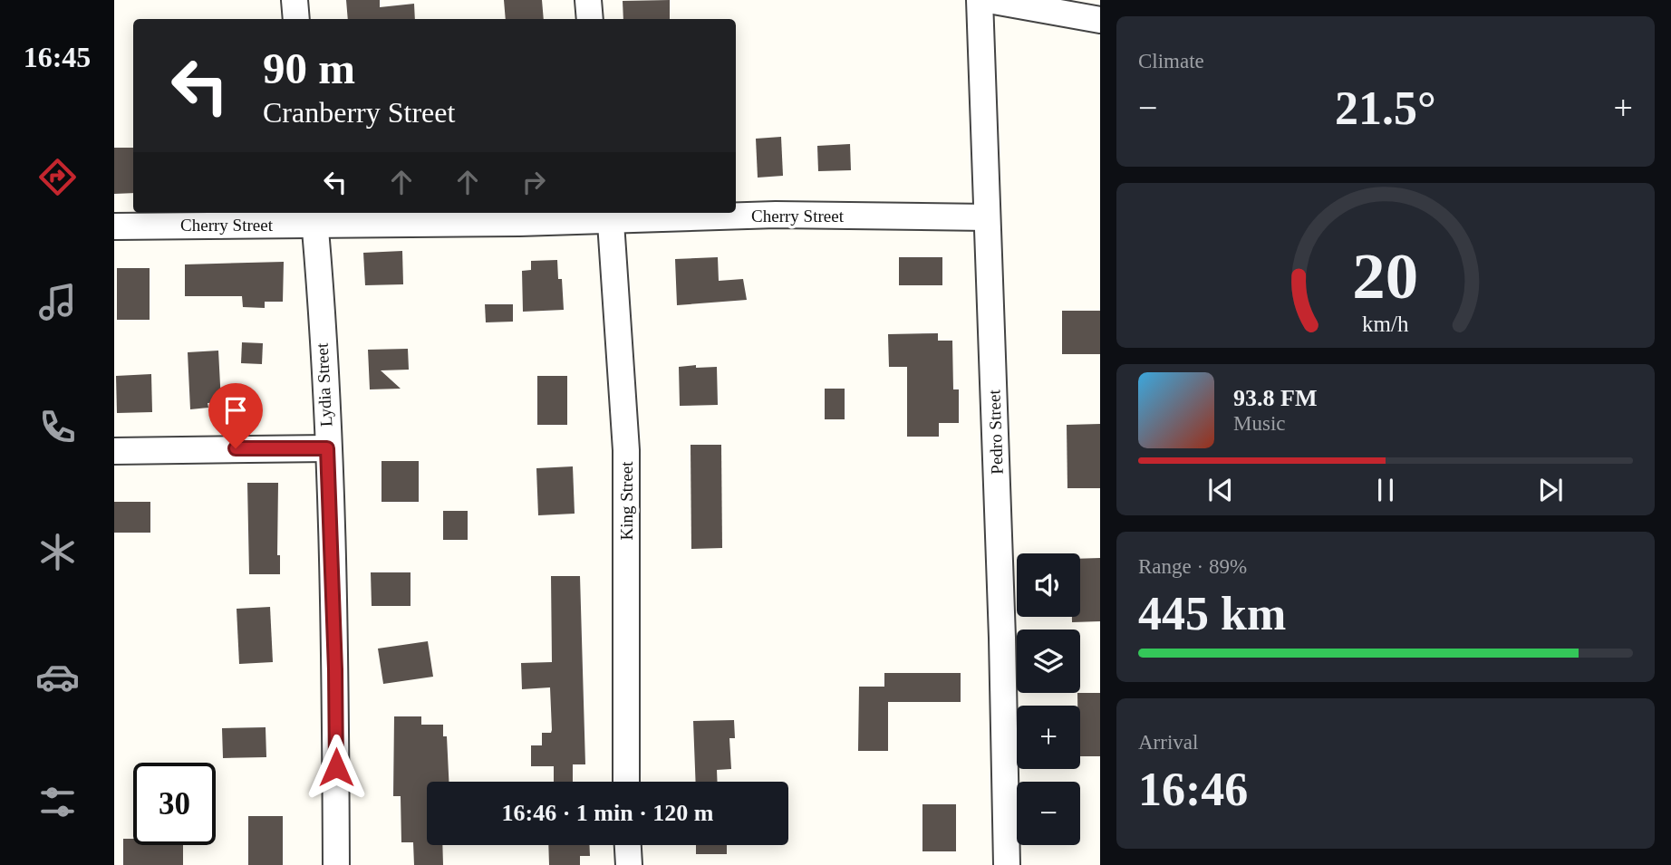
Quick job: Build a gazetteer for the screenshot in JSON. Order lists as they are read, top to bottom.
{
  "streets": {
    "street": [
      "Cherry Street",
      "Lydia Street",
      "Pedro Street",
      "King Street"
    ]
  },
  "crossings": [
    ["Cherry Street", "Lydia Street"],
    ["Cherry Street", "Pedro Street"],
    ["Cherry Street", "King Street"]
  ],
  "page": {
    "tabs": "16:45",
    "tile": [
      "Climate",
      ["Range · 89%", "445 km"],
      ["Arrival", "16:46"]
    ],
    "turn": ["90 m", "Cranberry Street"],
    "heat": ["−", "21.5°", "+"],
    "song": ["93.8 FM", "Music"],
    "map_buttons": ["+", "−"],
    "limit": "30",
    "trip": "16:46 · 1 min · 120 m",
    "gauge": ["20", "km/h"]
  }
}
